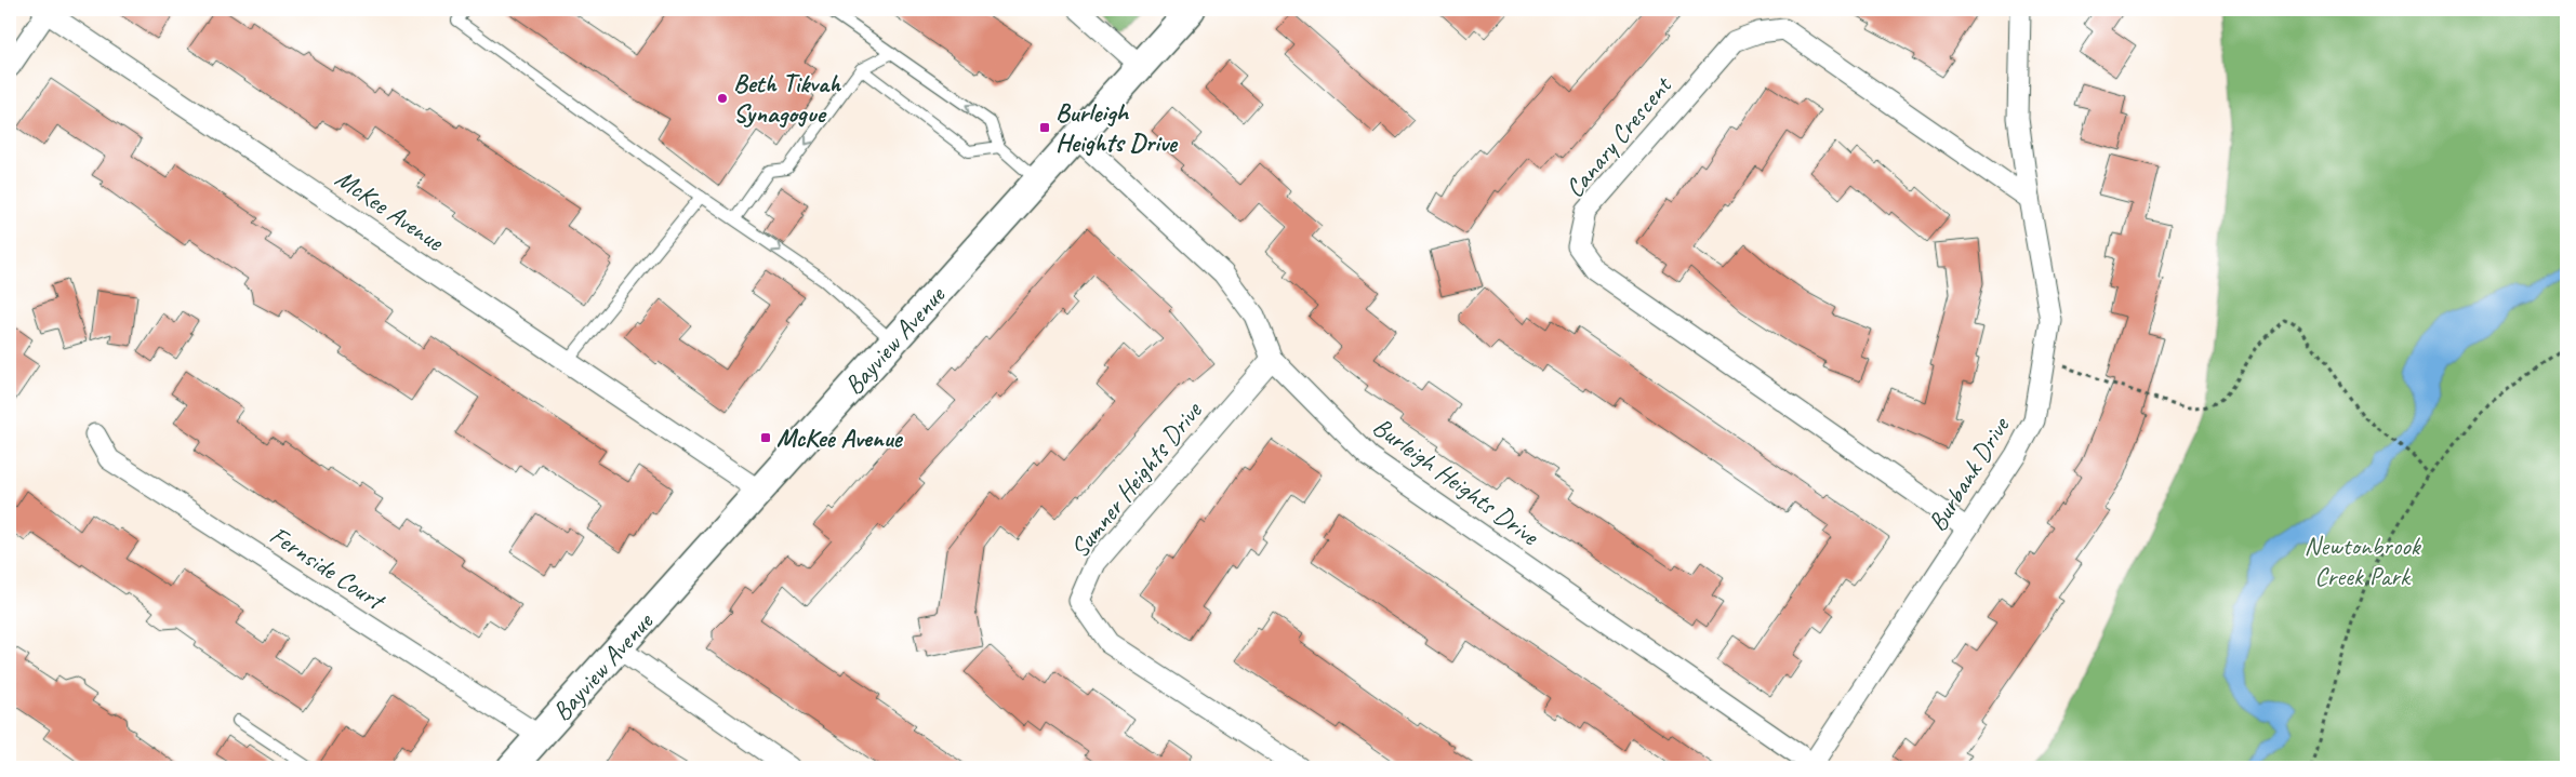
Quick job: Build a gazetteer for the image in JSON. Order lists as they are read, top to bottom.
{
  "streets": {
    "main road": ["Bayview Avenue"],
    "street": [
      "Canary Crescent",
      "McKee Avenue",
      "Burbank Drive",
      "Sumner Heights Drive",
      "Burleigh Heights Drive",
      "Fernside Court"
    ]
  },
  "crossings": [
    ["Canary Crescent", "Burbank Drive"],
    ["McKee Avenue", "Bayview Avenue"],
    ["Bayview Avenue", "Burleigh Heights Drive"],
    ["Bayview Avenue", "Fernside Court"],
    ["Burbank Drive", "Burleigh Heights Drive"],
    ["Sumner Heights Drive", "Burleigh Heights Drive"]
  ],
  "parks": ["Newtonbrook Creek Park"],
  "places": {
    "other": ["Beth Tikvah Synagogue"],
    "transit": ["Burleigh Heights Drive", "McKee Avenue"]
  }
}
